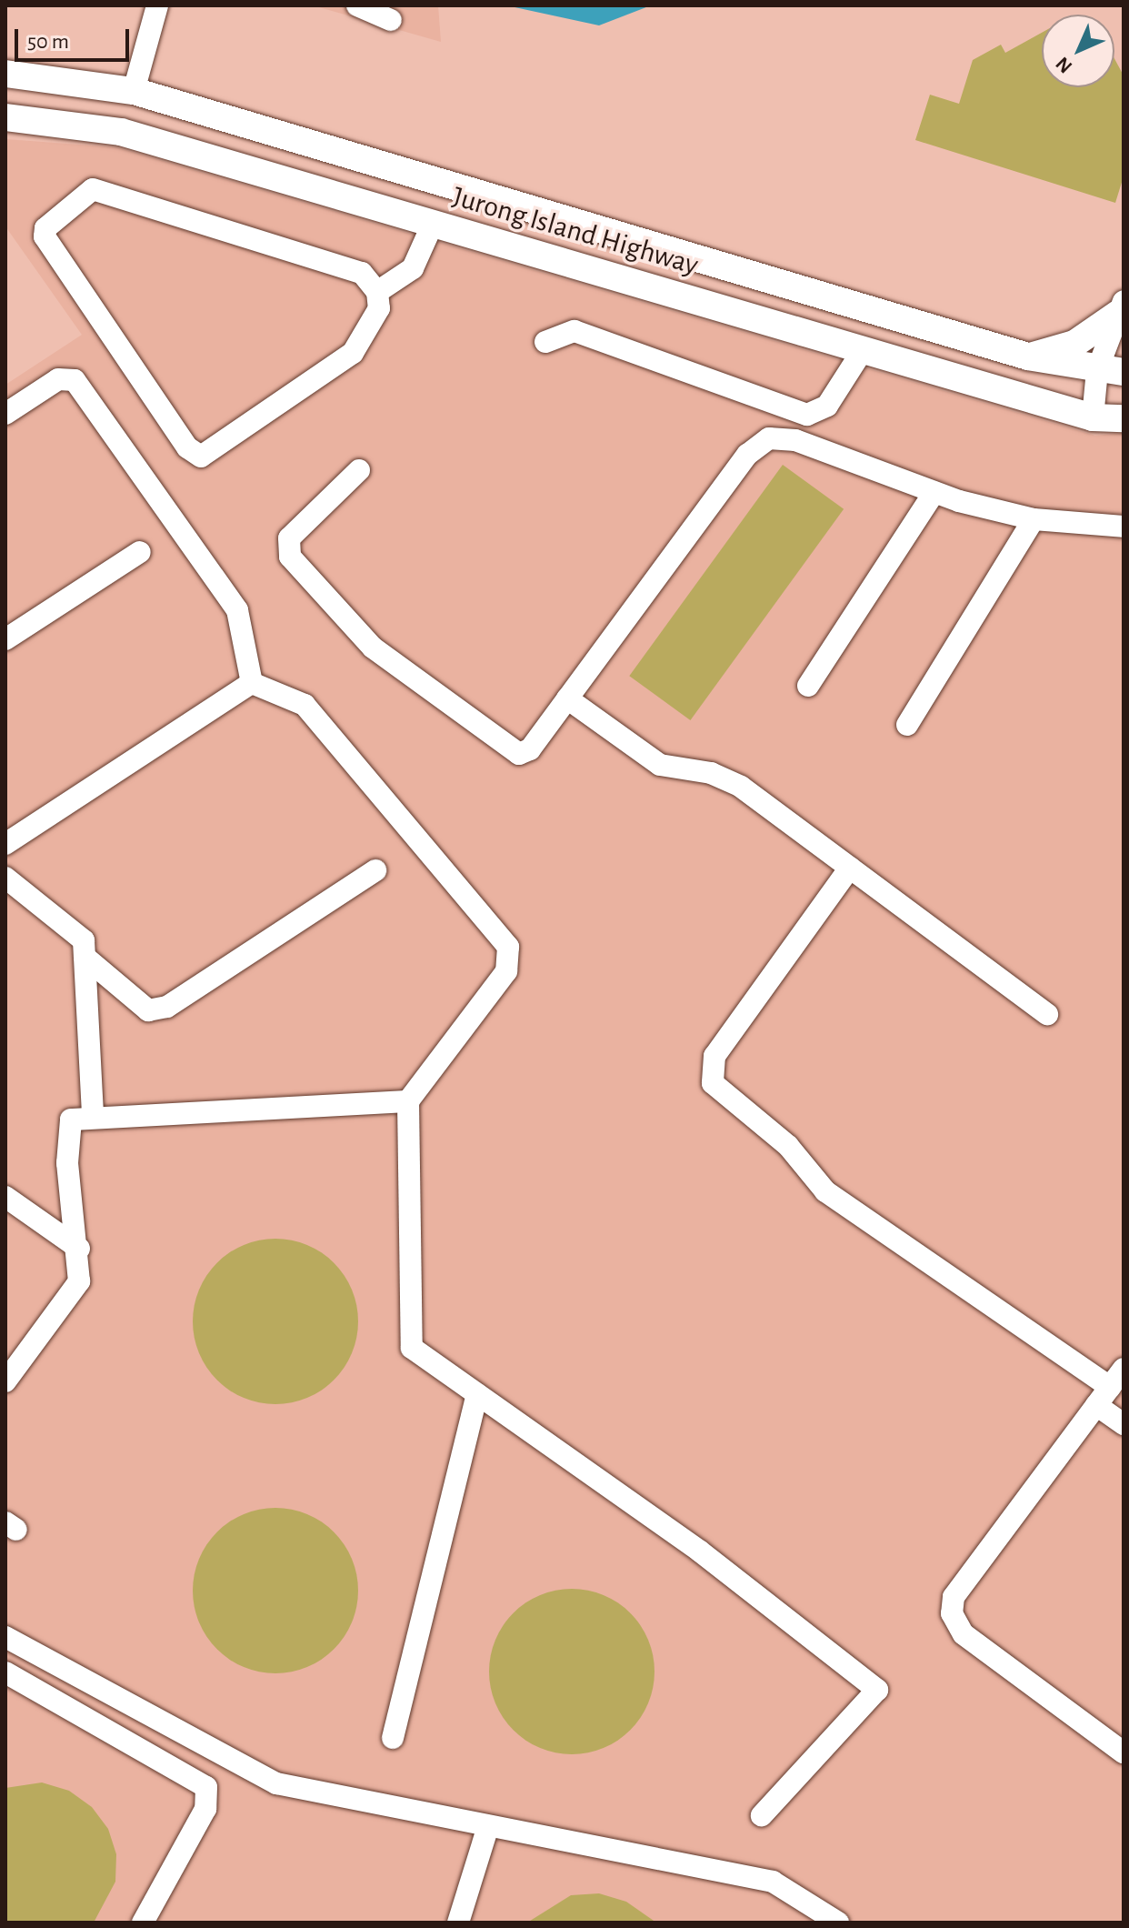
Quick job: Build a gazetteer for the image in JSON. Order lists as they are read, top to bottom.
{
  "streets": {
    "main road": ["Jurong Island Highway"]
  },
  "scale_bar": "50 m",
  "north": "bottom left"
}
